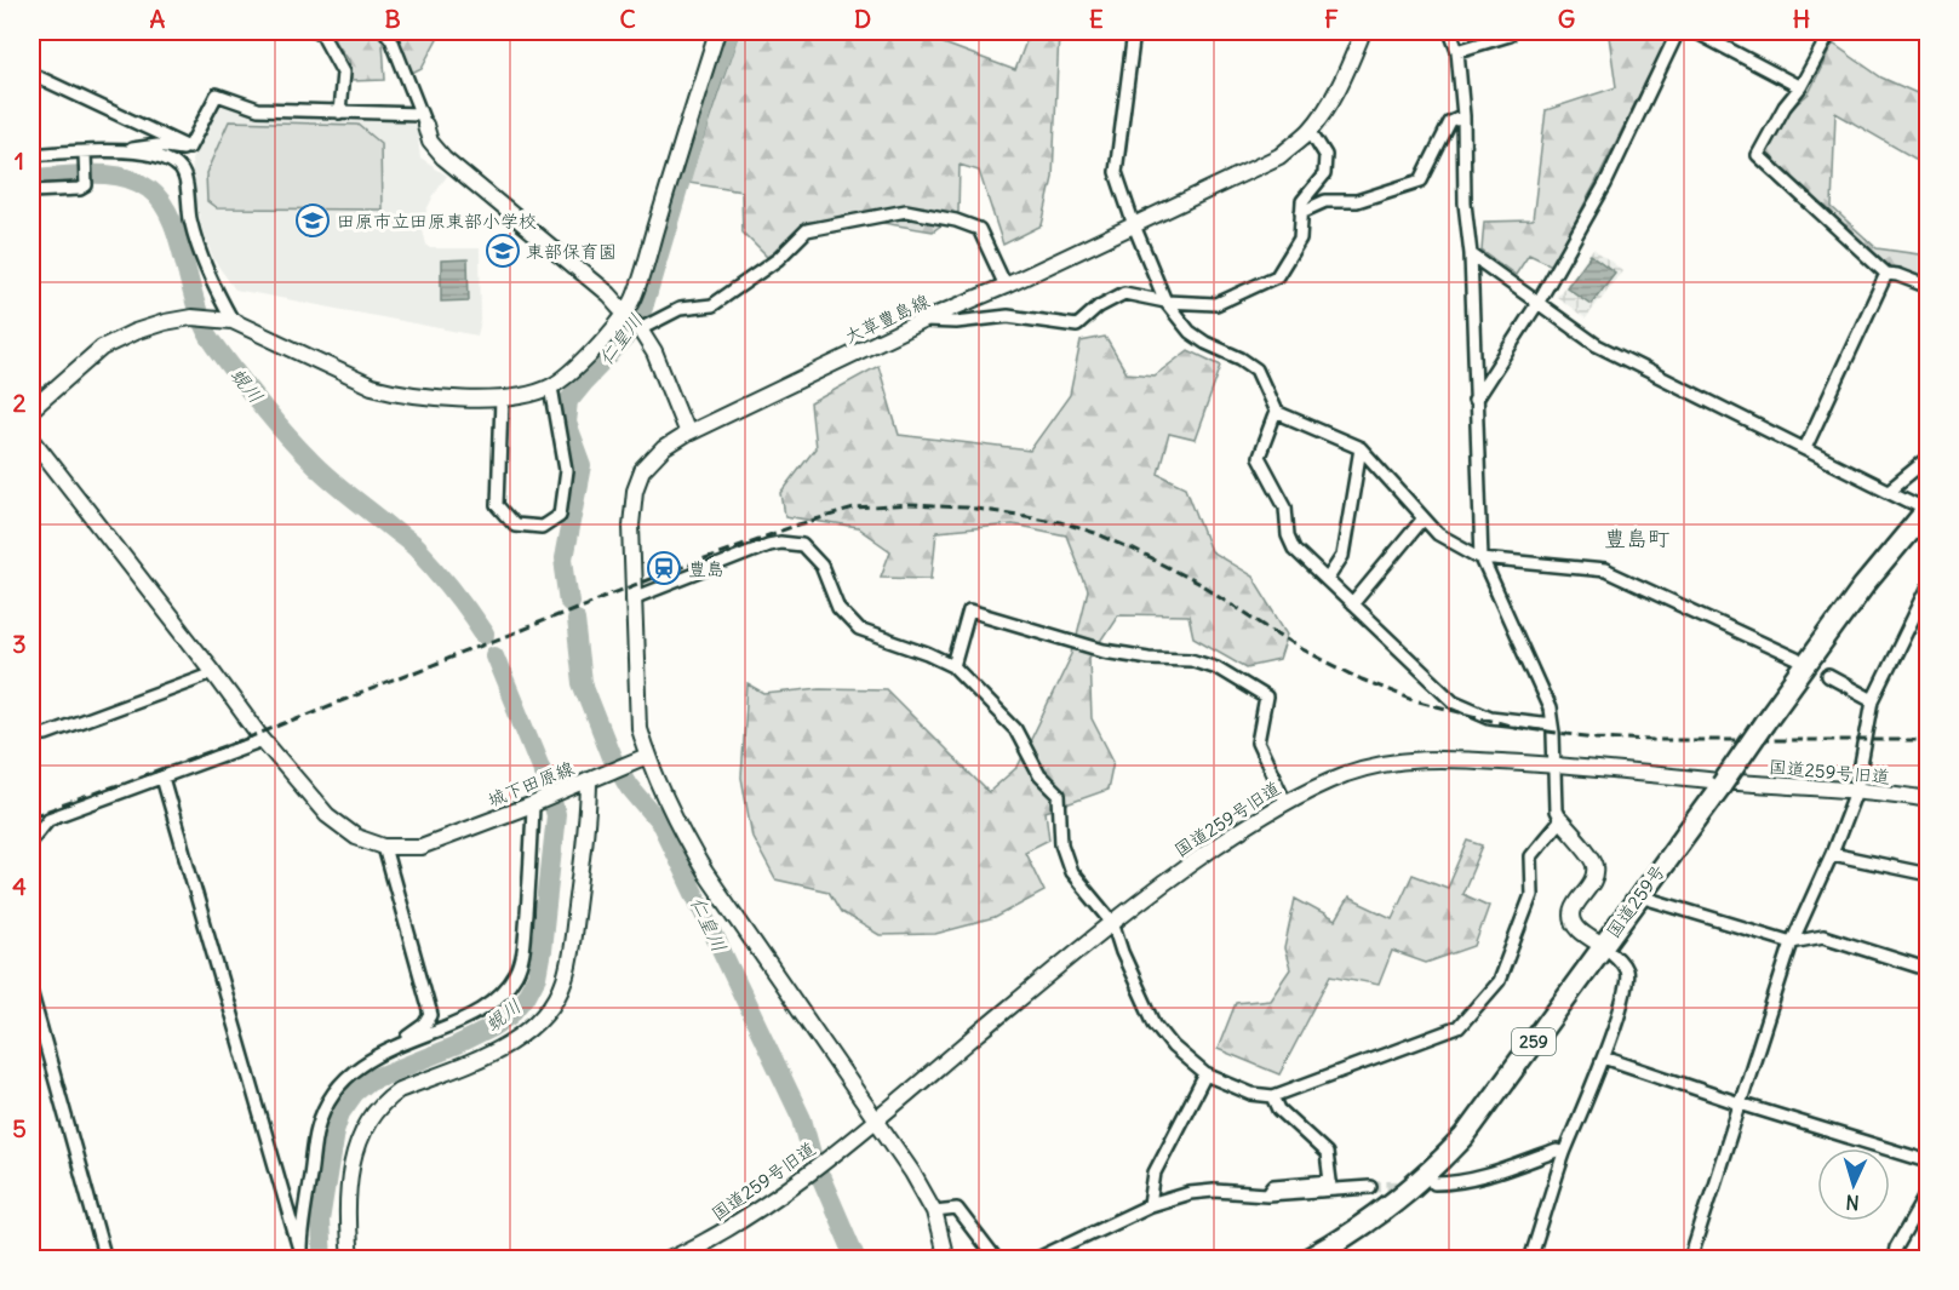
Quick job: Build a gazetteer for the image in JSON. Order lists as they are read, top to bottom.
{
  "streets": {
    "highway": ["国道259号", "259"],
    "street": ["大草豊島線", "国道259号旧道", "城下田原線"]
  },
  "crossings": [
    ["大草豊島線", "城下田原線"]
  ],
  "districts": ["豊島町"],
  "water": ["仁皇川", "蜆川"],
  "places": {
    "school or university": ["田原市立田原東部小学校", "東部保育園"],
    "station": ["豊島"]
  },
  "north": "bottom",
  "grid": {
    "columns": [
      "A",
      "B",
      "C",
      "D",
      "E",
      "F",
      "G",
      "H"
    ],
    "rows": [
      "1",
      "2",
      "3",
      "4",
      "5"
    ]
  }
}
